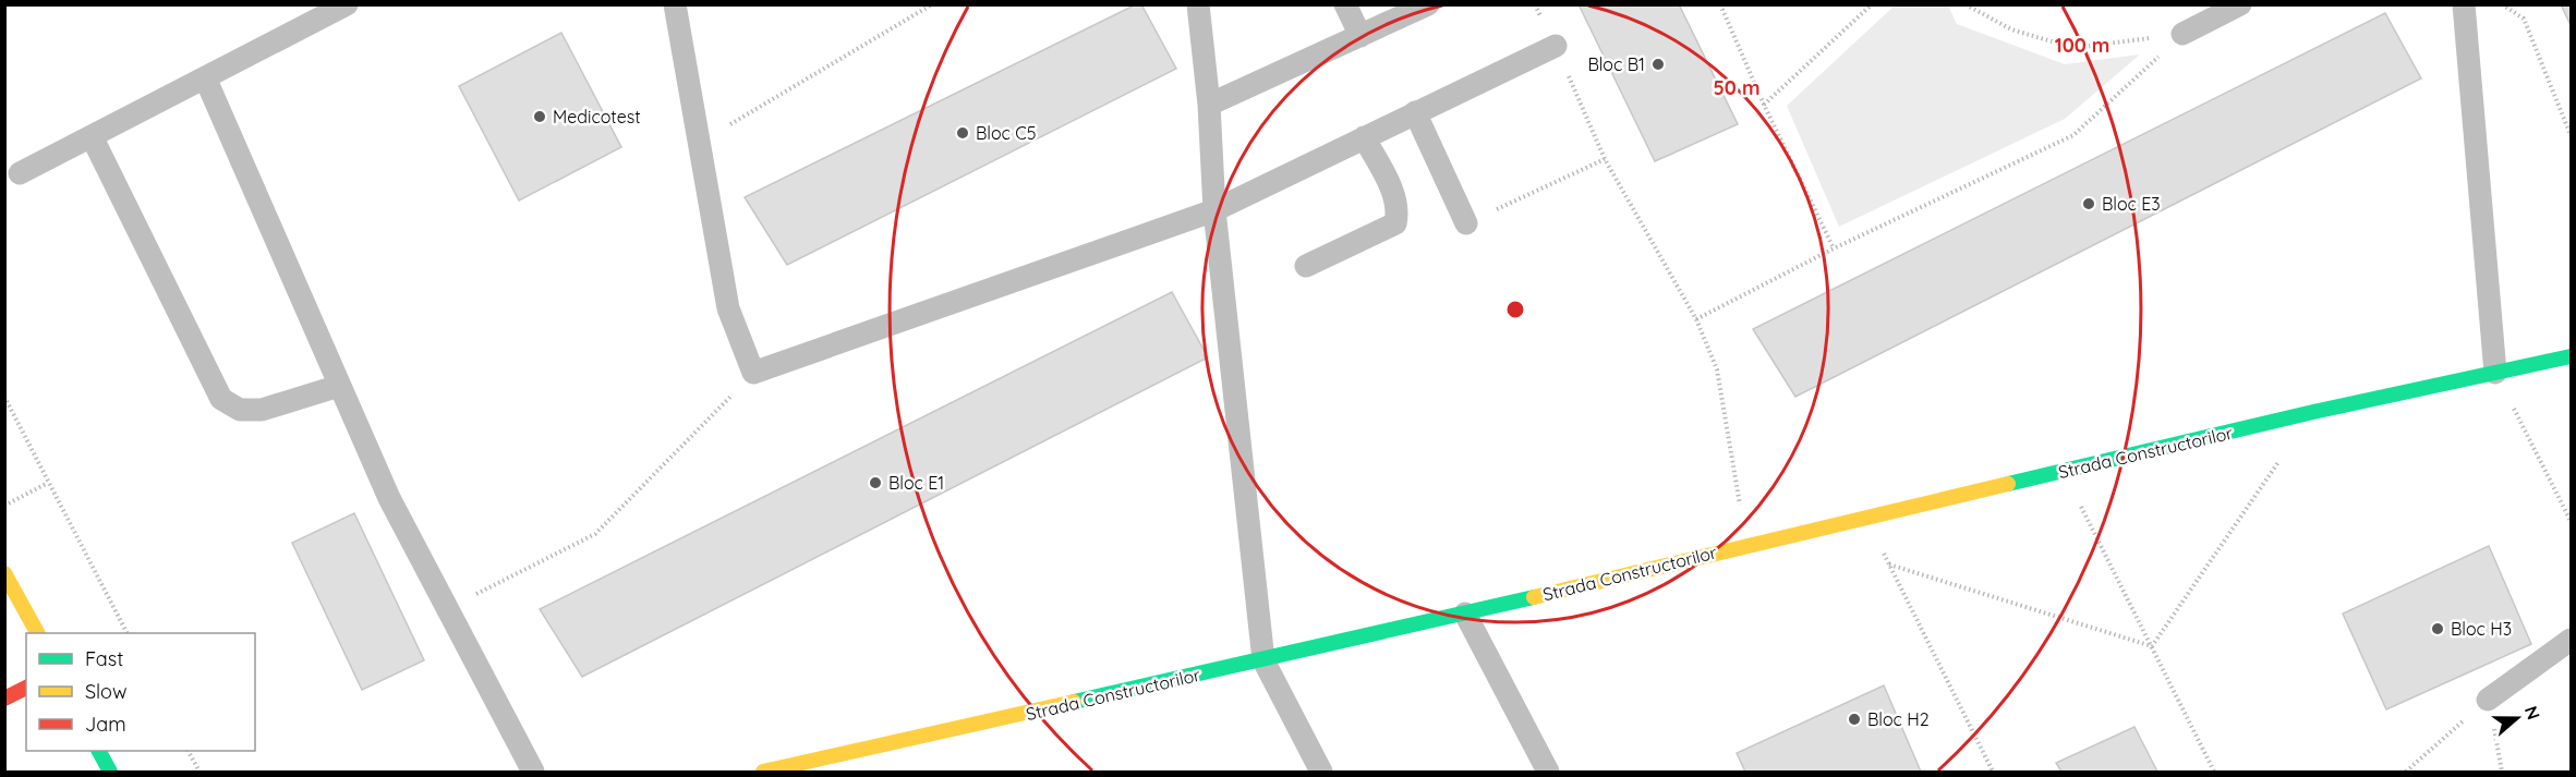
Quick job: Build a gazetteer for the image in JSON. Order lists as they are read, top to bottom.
{
  "streets": {
    "street": ["Strada Constructorilor"]
  },
  "places": [
    "Bloc B1",
    "Medicotest",
    "Bloc C5",
    "Bloc E3",
    "Bloc E1",
    "Bloc H3",
    "Bloc H2"
  ],
  "legend": ["Fast", "Slow", "Jam"],
  "north": "right",
  "rings": ["100 m", "50 m"]
}
